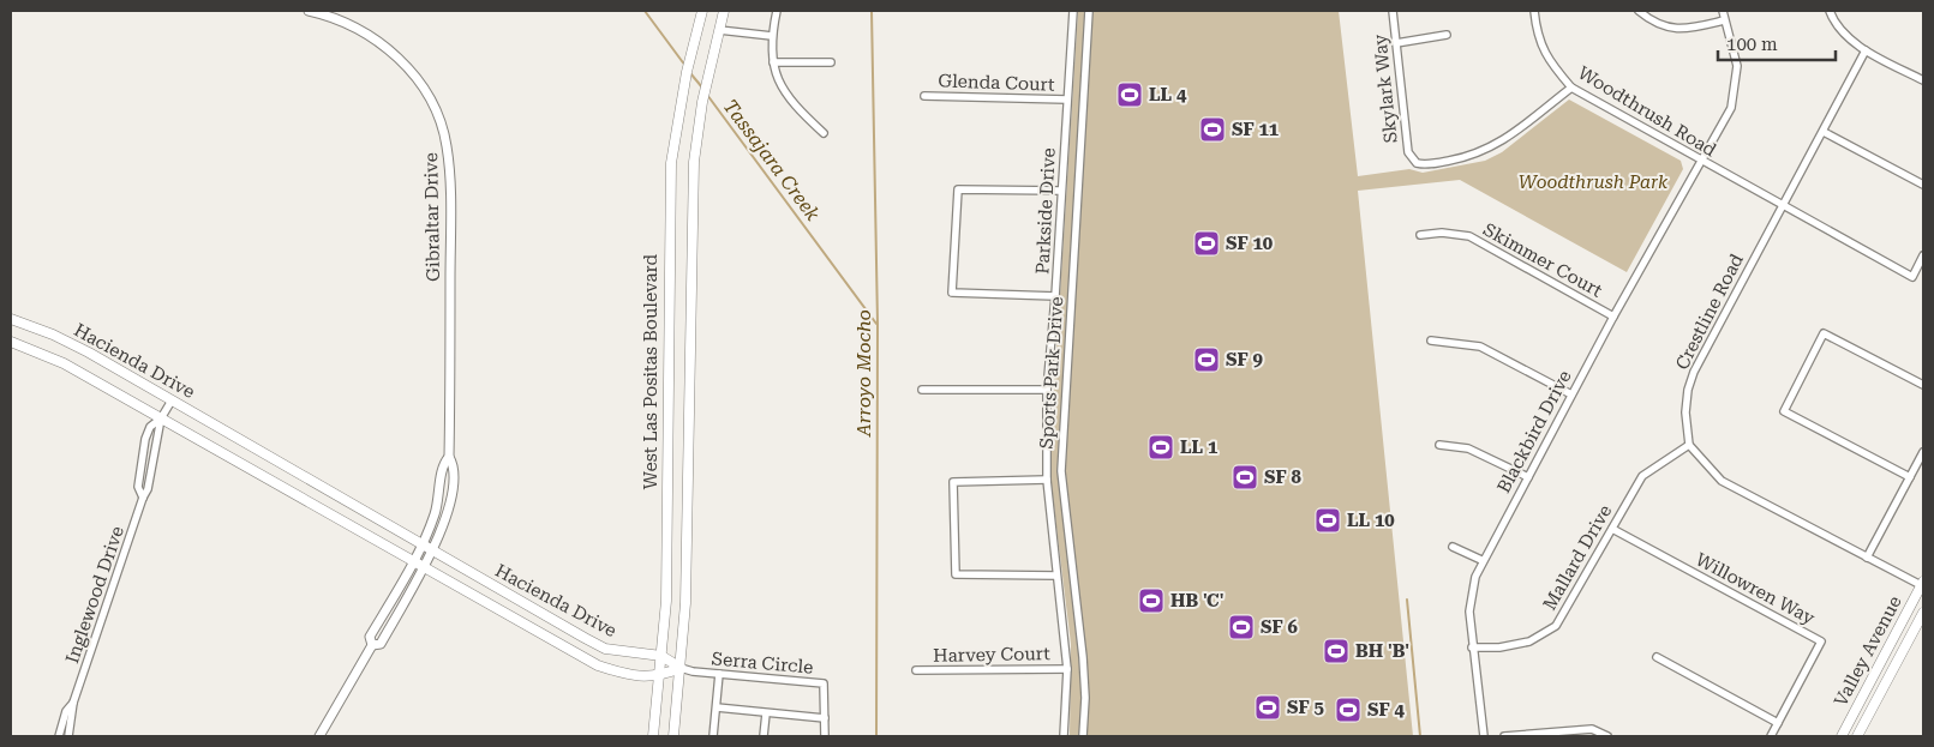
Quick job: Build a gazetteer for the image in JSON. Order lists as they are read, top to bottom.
{
  "streets": {
    "main road": ["Hacienda Drive", "West Las Positas Boulevard", "Valley Avenue"],
    "street": [
      "Glenda Court",
      "Skylark Way",
      "Woodthrush Road",
      "Parkside Drive",
      "Gibraltar Drive",
      "Skimmer Court",
      "Crestline Road",
      "Sports Park Drive",
      "Blackbird Drive",
      "Mallard Drive",
      "Willowren Way",
      "Inglewood Drive",
      "Harvey Court",
      "Serra Circle"
    ]
  },
  "crossings": [
    ["Glenda Court", "Parkside Drive"],
    ["Skylark Way", "Woodthrush Road"],
    ["Woodthrush Road", "Crestline Road"],
    ["Woodthrush Road", "Blackbird Drive"],
    ["Parkside Drive", "Harvey Court"],
    ["Gibraltar Drive", "Hacienda Drive"],
    ["Skimmer Court", "Blackbird Drive"],
    ["Crestline Road", "Mallard Drive"],
    ["Hacienda Drive", "West Las Positas Boulevard"],
    ["Hacienda Drive", "Inglewood Drive"],
    ["Hacienda Drive", "Serra Circle"],
    ["West Las Positas Boulevard", "Serra Circle"],
    ["Blackbird Drive", "Mallard Drive"],
    ["Mallard Drive", "Willowren Way"]
  ],
  "water": ["Tassajara Creek", "Arroyo Mocho"],
  "parks": ["Woodthrush Park"],
  "places": {
    "sports": [
      "LL 4",
      "SF 11",
      "SF 10",
      "SF 9",
      "LL 1",
      "SF 8",
      "LL 10",
      "HB 'C'",
      "SF 6",
      "BH 'B'",
      "SF 5",
      "SF 4"
    ]
  },
  "scale_bar": "100 m"
}
